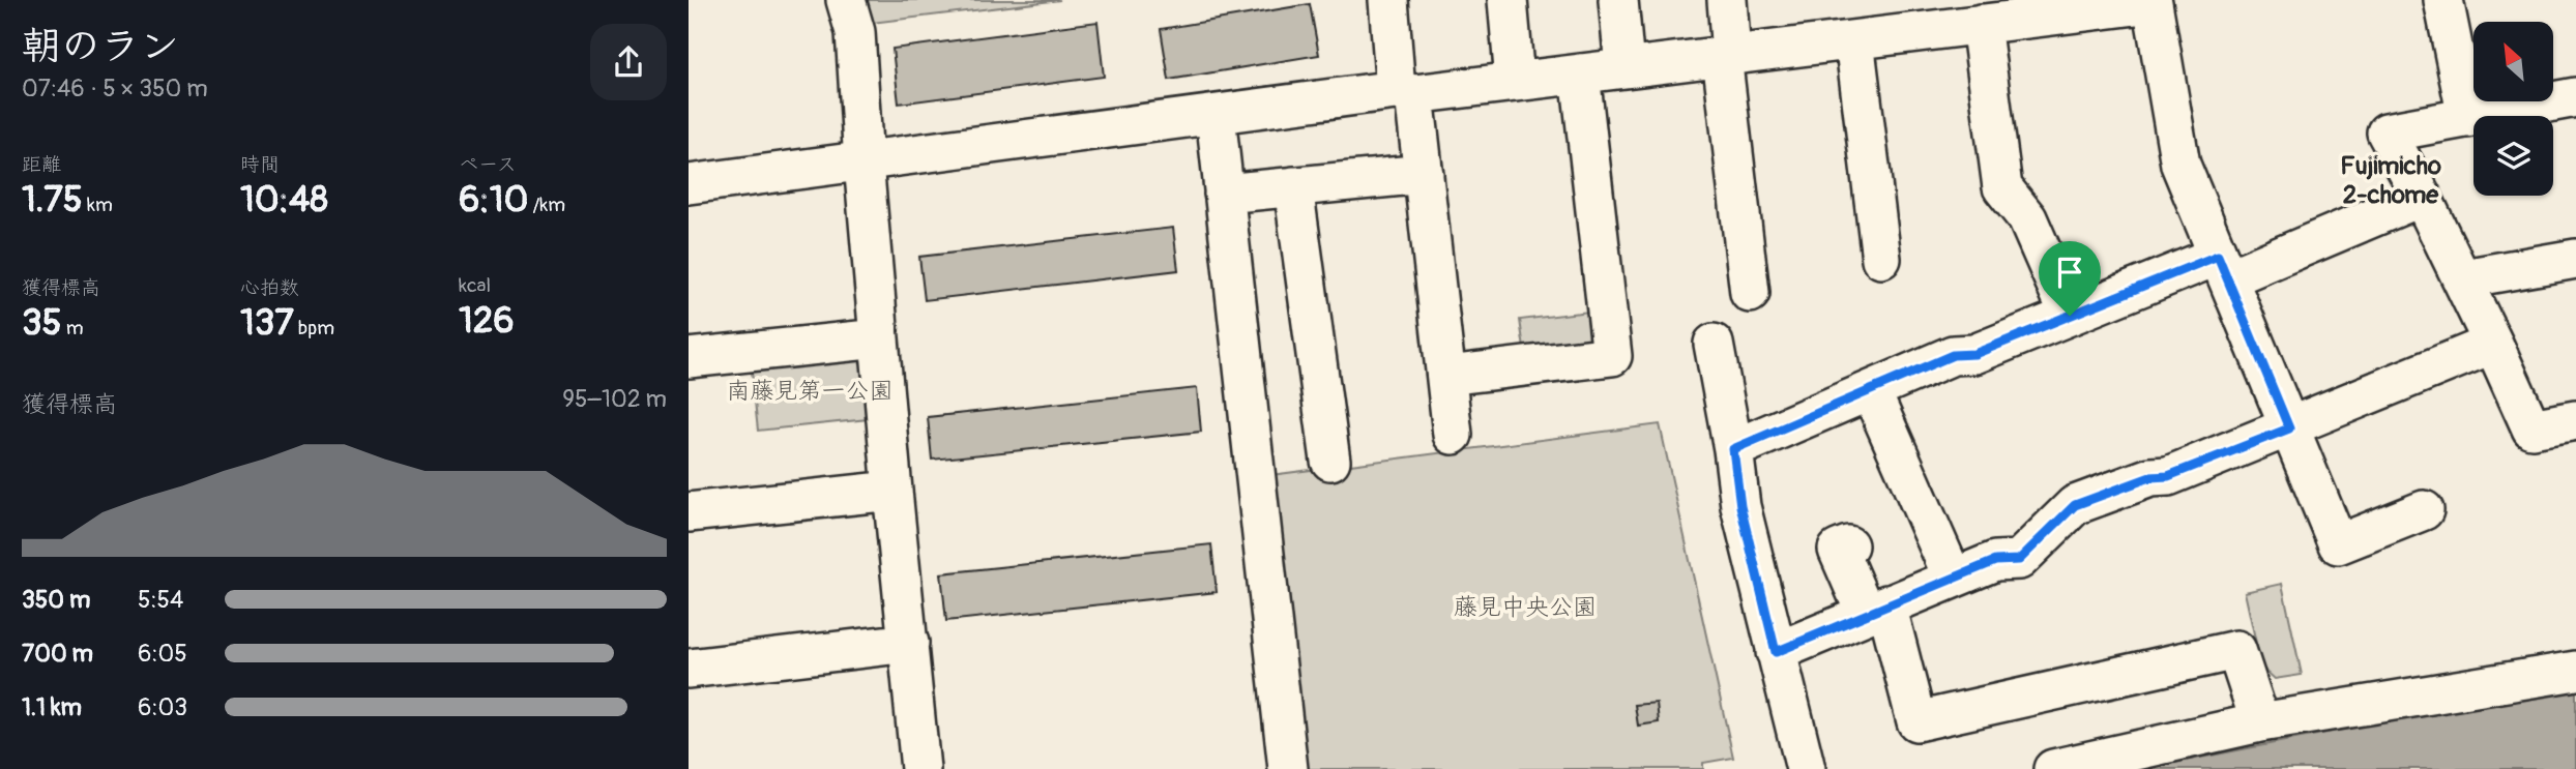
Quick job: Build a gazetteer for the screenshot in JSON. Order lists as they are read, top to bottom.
{
  "districts": ["Fujimicho 2-chome"],
  "parks": ["南藤見第一公園", "藤見中央公園"],
  "north": "top left",
  "page": {
    "heading": ["朝のラン", "07:46 · 5 × 350 m"],
    "stats": [
      ["距離", "1.75 km"],
      ["時間", "10:48"],
      ["ペース", "6:10 /km"],
      ["獲得標高", "35 m"],
      ["心拍数", "137 bpm"],
      ["kcal", "126"]
    ],
    "chart": ["獲得標高", "95–102 m"],
    "list": [
      {
        "name": "350 m",
        "note": "5:54"
      },
      {
        "name": "700 m",
        "note": "6:05"
      },
      {
        "name": "1.1 km",
        "note": "6:03"
      }
    ]
  }
}
